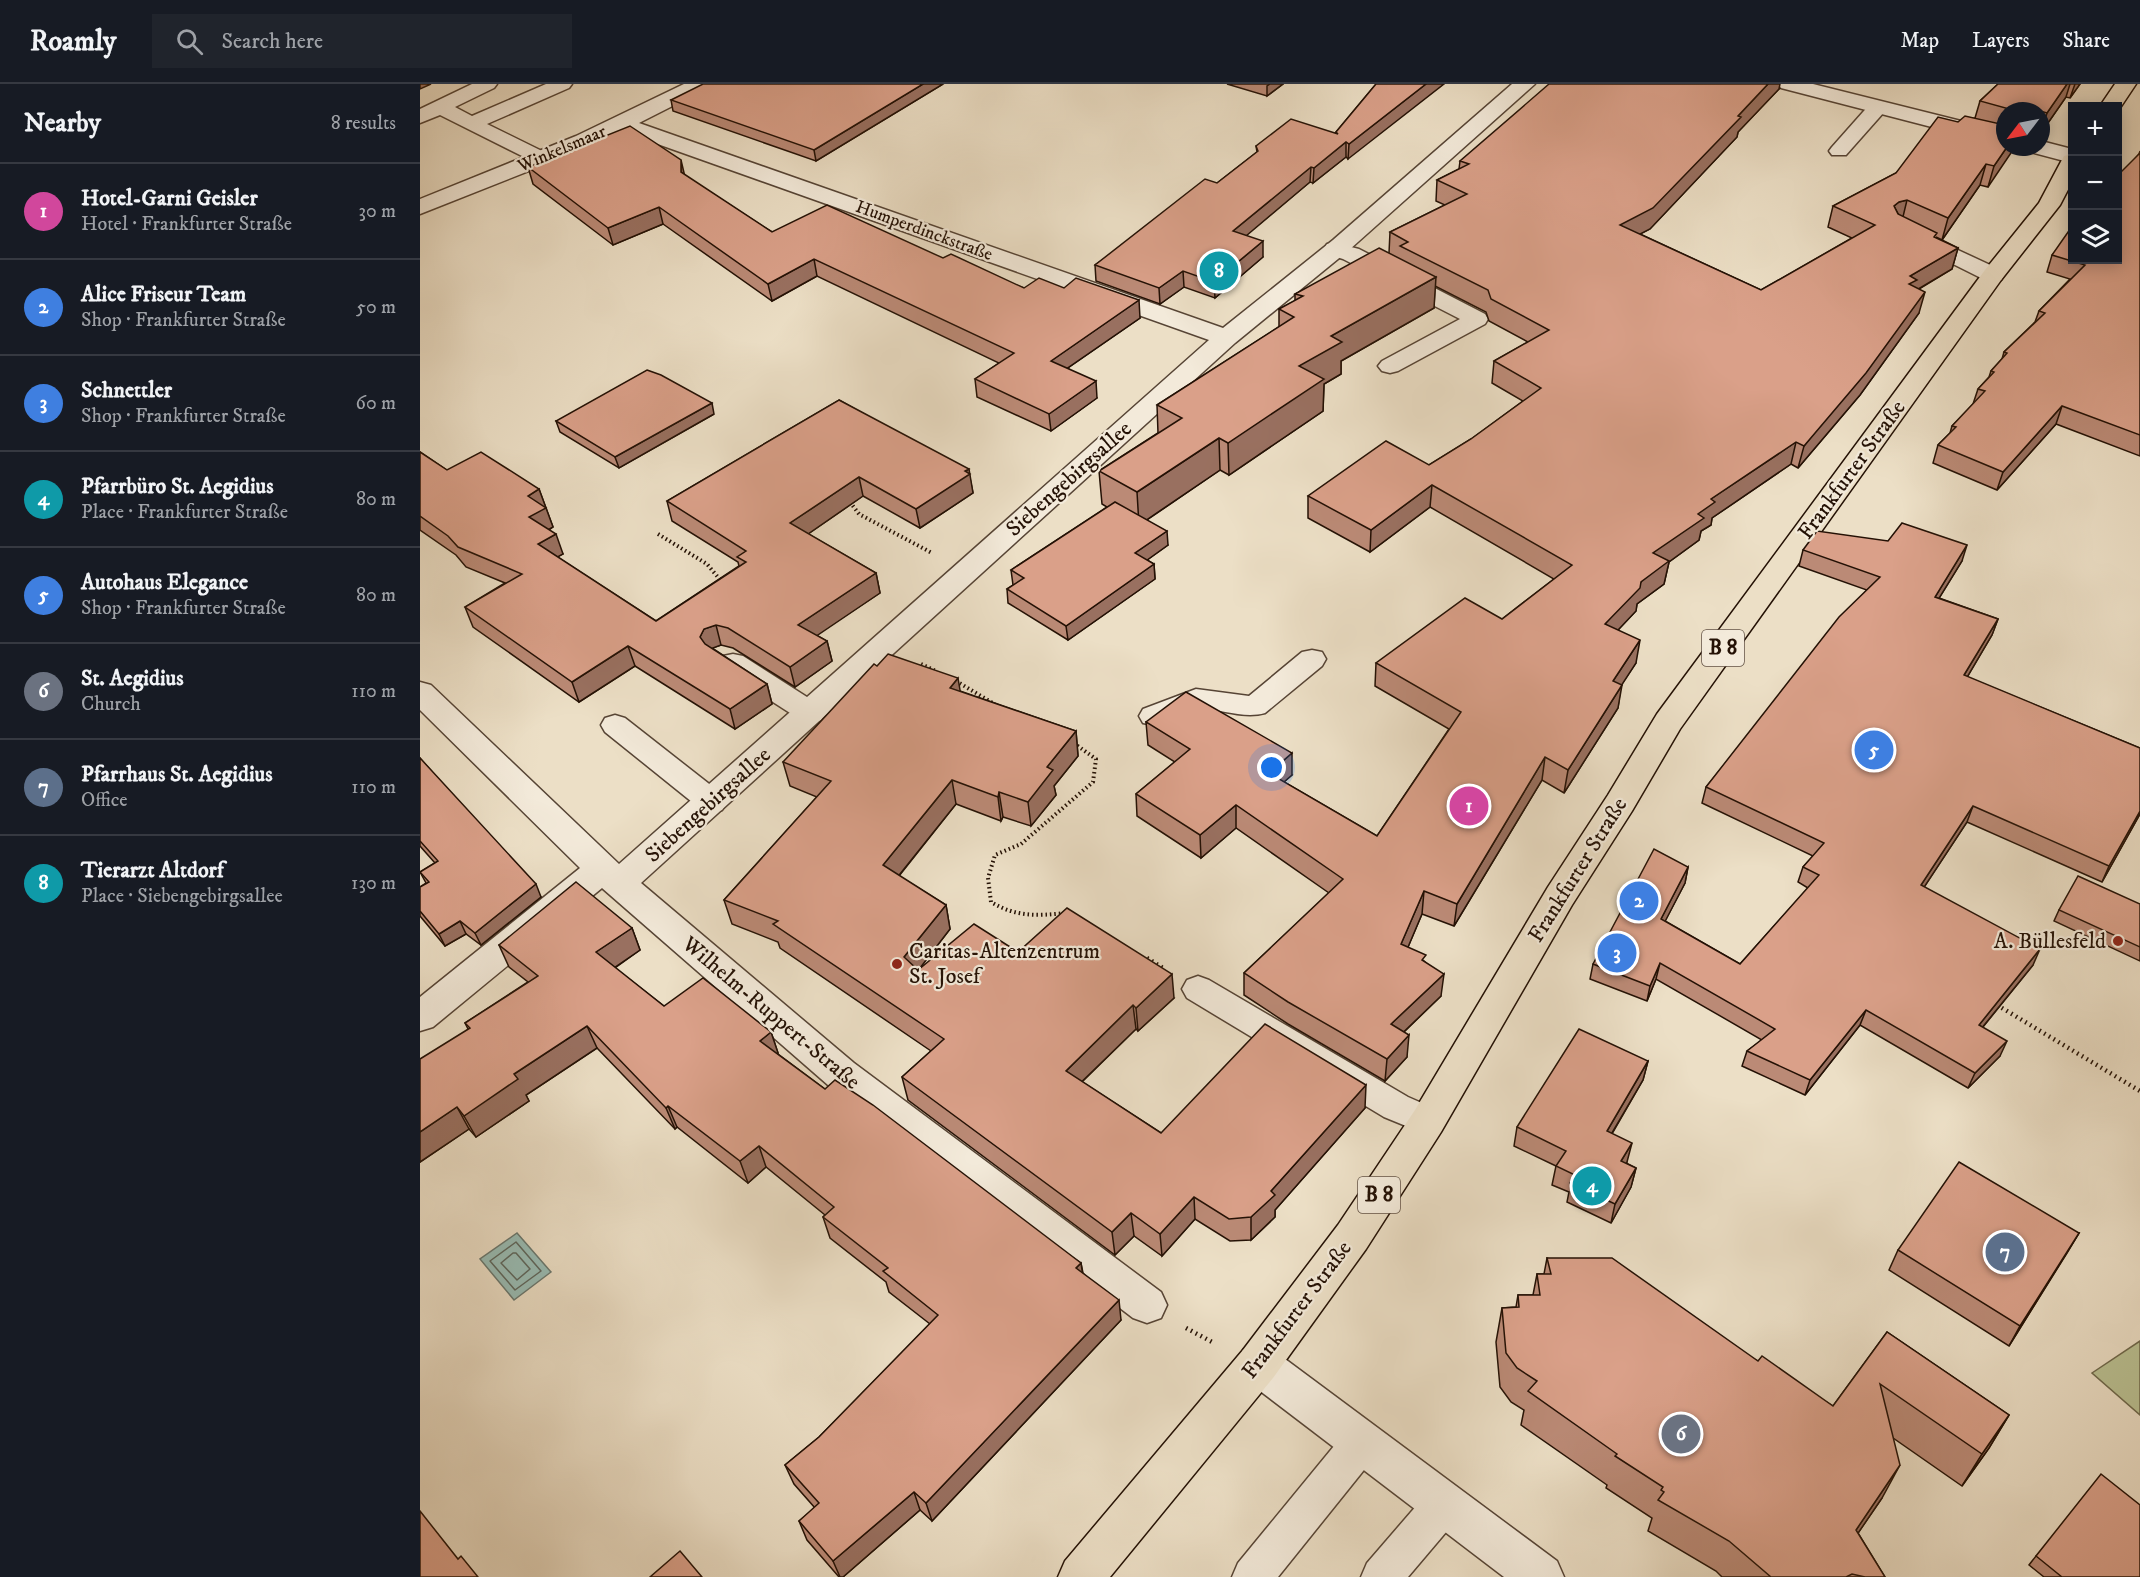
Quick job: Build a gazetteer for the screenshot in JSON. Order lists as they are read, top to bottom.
{
  "streets": {
    "main road": ["Frankfurter Straße", "B 8"],
    "street": [
      "Winkelsmaar",
      "Humperdinckstraße",
      "Siebengebirgsallee",
      "Wilhelm-Ruppert-Straße"
    ]
  },
  "crossings": [
    ["Winkelsmaar", "Humperdinckstraße"],
    ["Humperdinckstraße", "Siebengebirgsallee"],
    ["Siebengebirgsallee", "Wilhelm-Ruppert-Straße"]
  ],
  "places": ["A. Büllesfeld", "Caritas-Altenzentrum St. Josef"],
  "north": "bottom left",
  "page": {
    "header": "Roamly",
    "search": "Search here",
    "nav": ["Map", "Layers", "Share"],
    "heading": ["Nearby", "8 results"],
    "map_buttons": ["+", "−"],
    "list": [
      {
        "mark": "1",
        "name": "Hotel-Garni Geisler",
        "note": "Hotel · Frankfurter Straße",
        "value": "30 m"
      },
      {
        "mark": "2",
        "name": "Alice Friseur Team",
        "note": "Shop · Frankfurter Straße",
        "value": "50 m"
      },
      {
        "mark": "3",
        "name": "Schnettler",
        "note": "Shop · Frankfurter Straße",
        "value": "60 m"
      },
      {
        "mark": "4",
        "name": "Pfarrbüro St. Aegidius",
        "note": "Place · Frankfurter Straße",
        "value": "80 m"
      },
      {
        "mark": "5",
        "name": "Autohaus Elegance",
        "note": "Shop · Frankfurter Straße",
        "value": "80 m"
      },
      {
        "mark": "6",
        "name": "St. Aegidius",
        "note": "Church",
        "value": "110 m"
      },
      {
        "mark": "7",
        "name": "Pfarrhaus St. Aegidius",
        "note": "Office",
        "value": "110 m"
      },
      {
        "mark": "8",
        "name": "Tierarzt Altdorf",
        "note": "Place · Siebengebirgsallee",
        "value": "130 m"
      }
    ],
    "pins": [
      "8",
      "5",
      "1",
      "2",
      "3",
      "4",
      "7",
      "6"
    ]
  }
}
